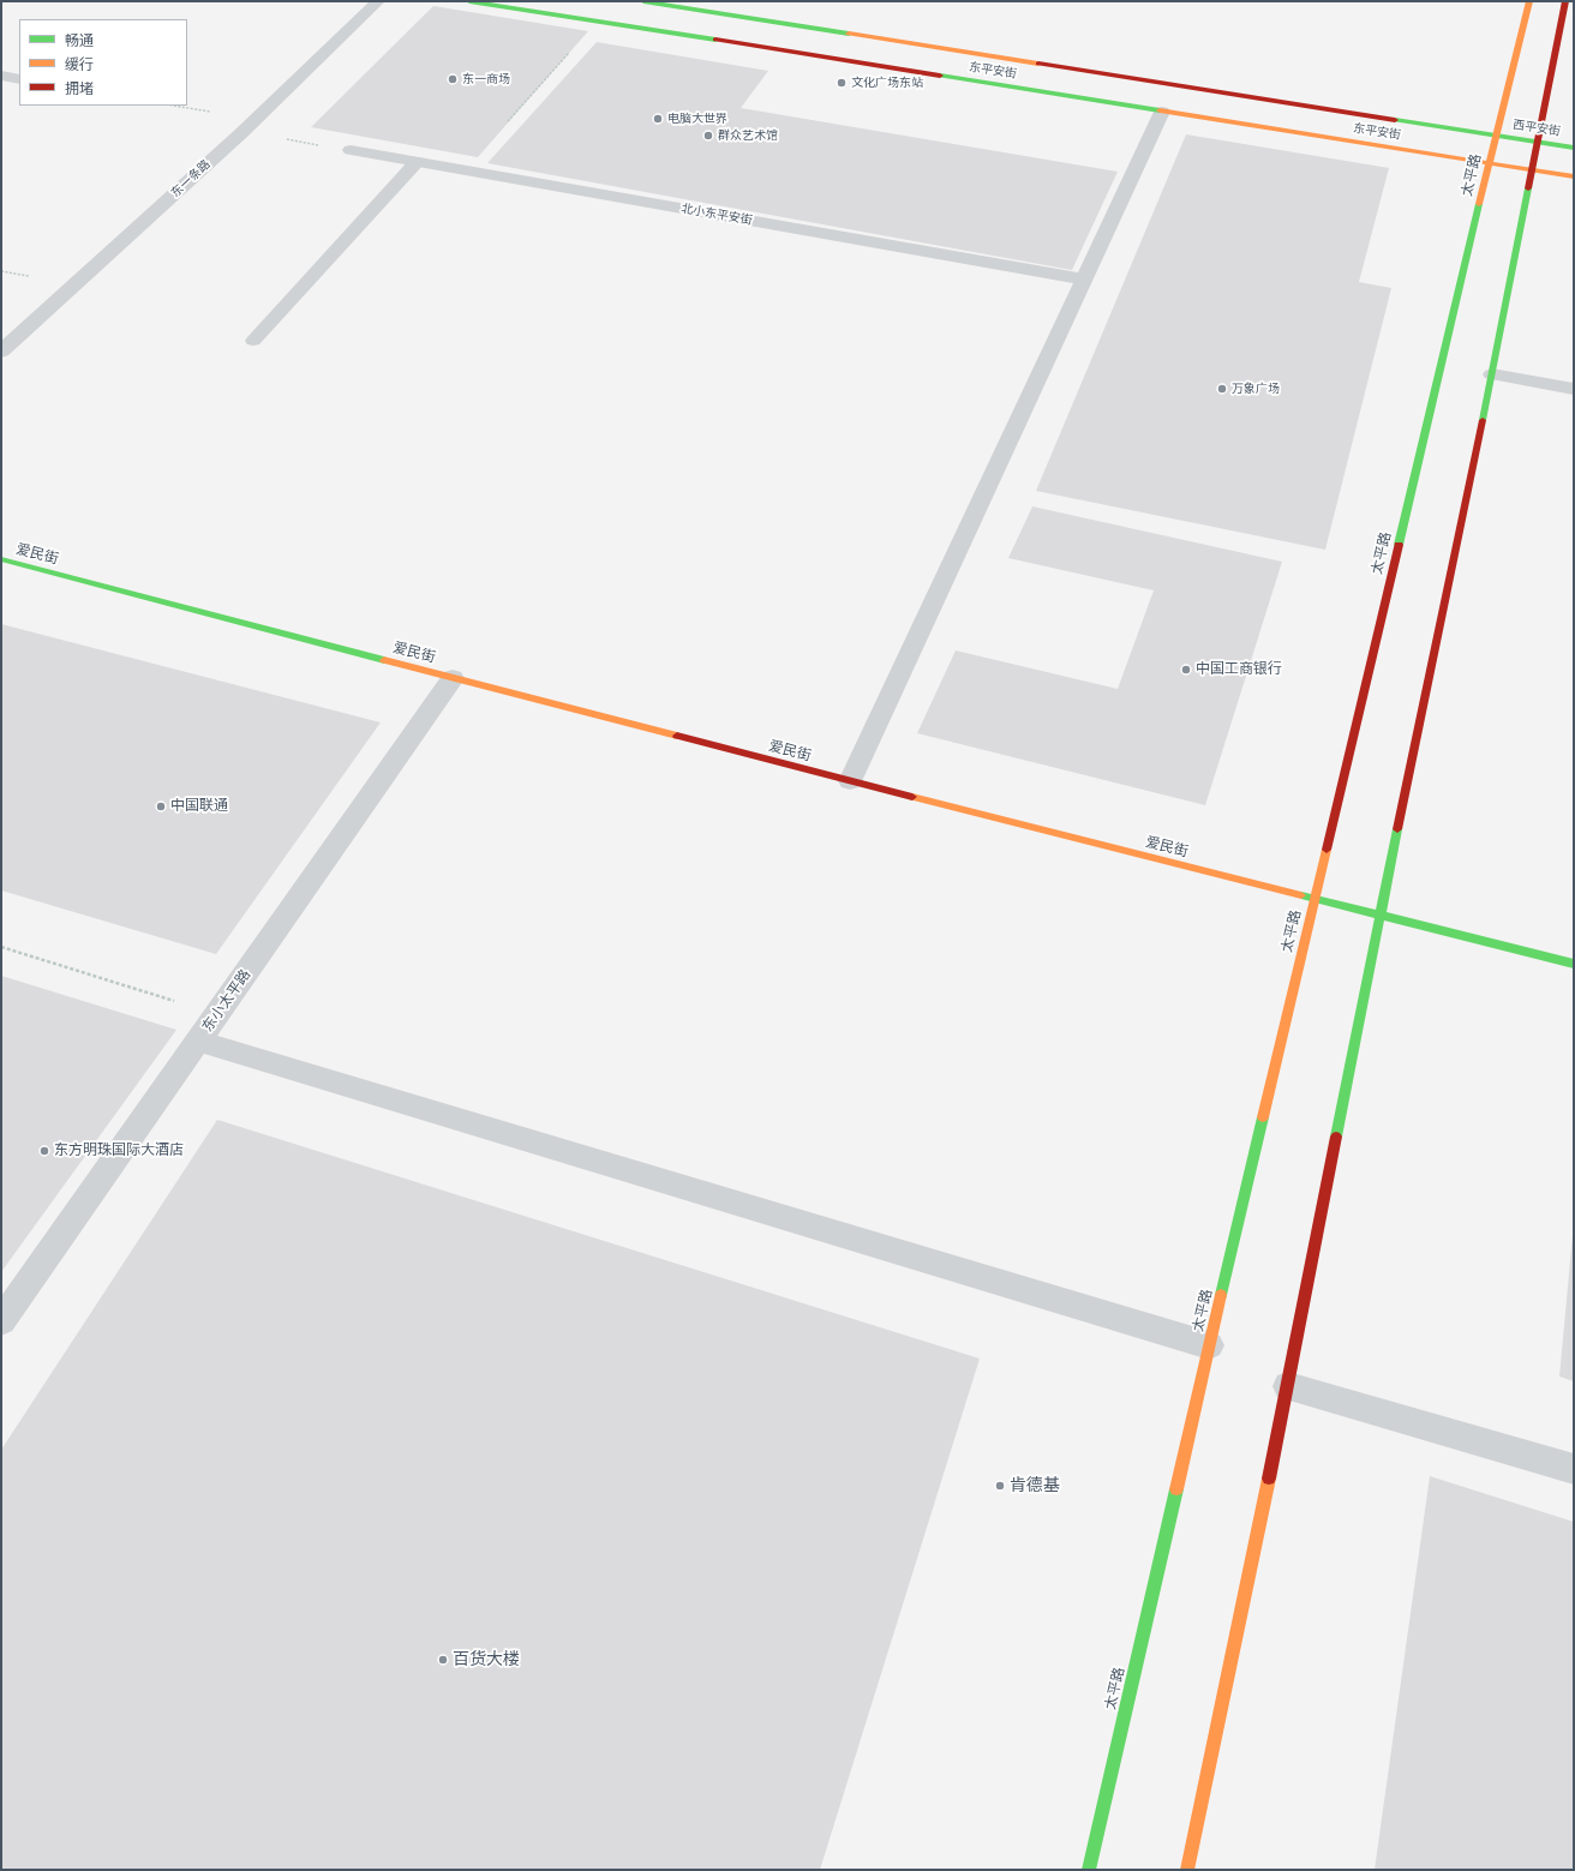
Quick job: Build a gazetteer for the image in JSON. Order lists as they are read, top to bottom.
{
  "streets": {
    "main road": [
      "东平安街",
      "西平安街",
      "太平路",
      "爱民街"
    ],
    "street": ["东一条路", "北小东平安街", "东小太平路"]
  },
  "crossings": [
    ["东平安街", "西平安街"],
    ["东平安街", "太平路"],
    ["西平安街", "太平路"],
    ["太平路", "爱民街"],
    ["爱民街", "东小太平路"]
  ],
  "places": [
    "东一商场",
    "文化广场东站",
    "电脑大世界",
    "群众艺术馆",
    "万象广场",
    "中国工商银行",
    "中国联通",
    "东方明珠国际大酒店",
    "肯德基",
    "百货大楼"
  ],
  "legend": ["畅通", "缓行", "拥堵"]
}
